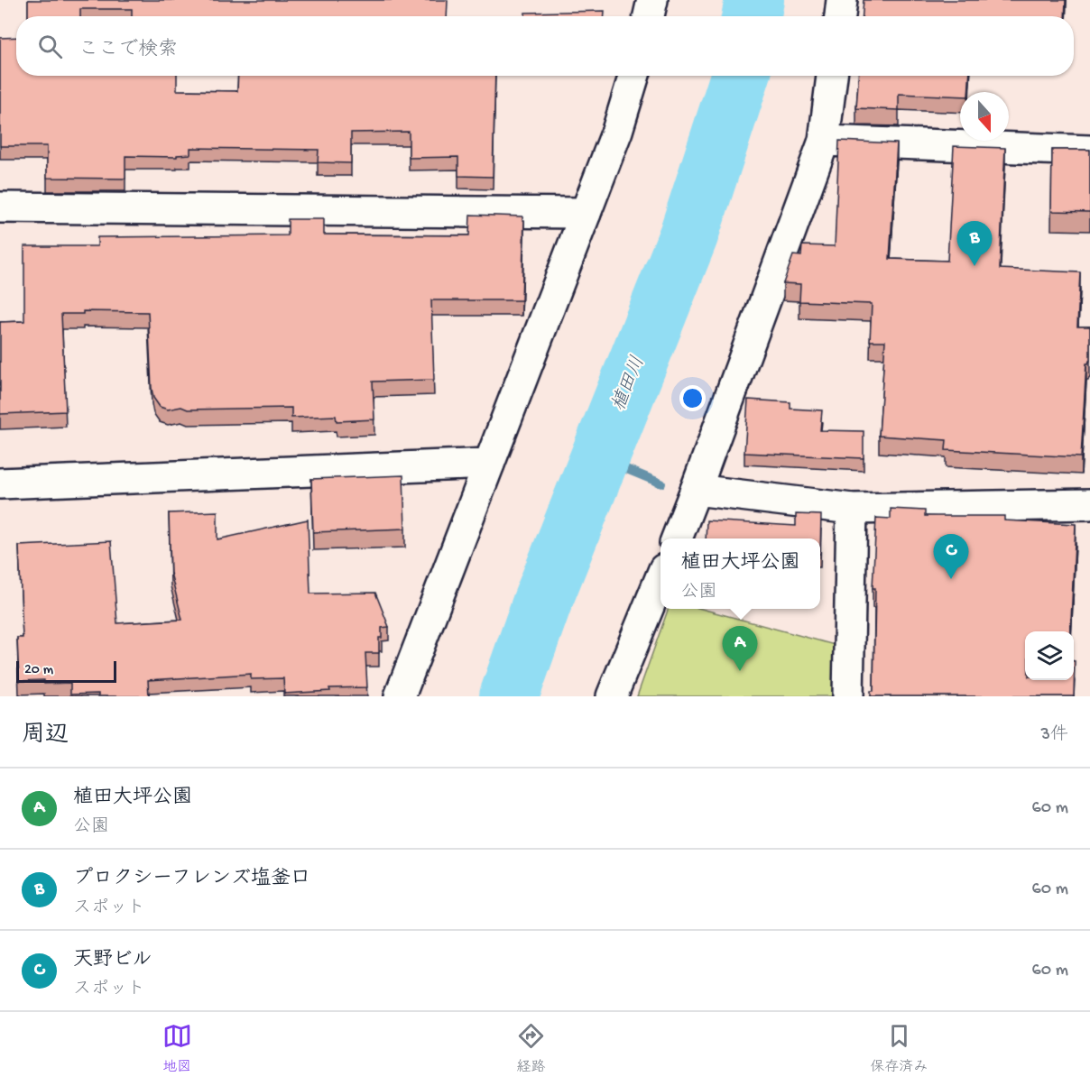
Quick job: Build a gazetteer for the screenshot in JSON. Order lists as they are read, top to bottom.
{
  "water": ["植田川"],
  "scale_bar": "20 m",
  "north": "bottom",
  "page": {
    "search": "ここで検索",
    "pins": ["B", "C", "A"],
    "popup": ["植田大坪公園", "公園"],
    "scale": "20 m",
    "heading": ["周辺", "3件"],
    "list": [
      {
        "mark": "A",
        "name": "植田大坪公園",
        "note": "公園",
        "value": "60 m"
      },
      {
        "mark": "B",
        "name": "プロクシーフレンズ塩釜口",
        "note": "スポット",
        "value": "60 m"
      },
      {
        "mark": "C",
        "name": "天野ビル",
        "note": "スポット",
        "value": "60 m"
      }
    ],
    "nav": ["地図", "経路", "保存済み"]
  }
}
